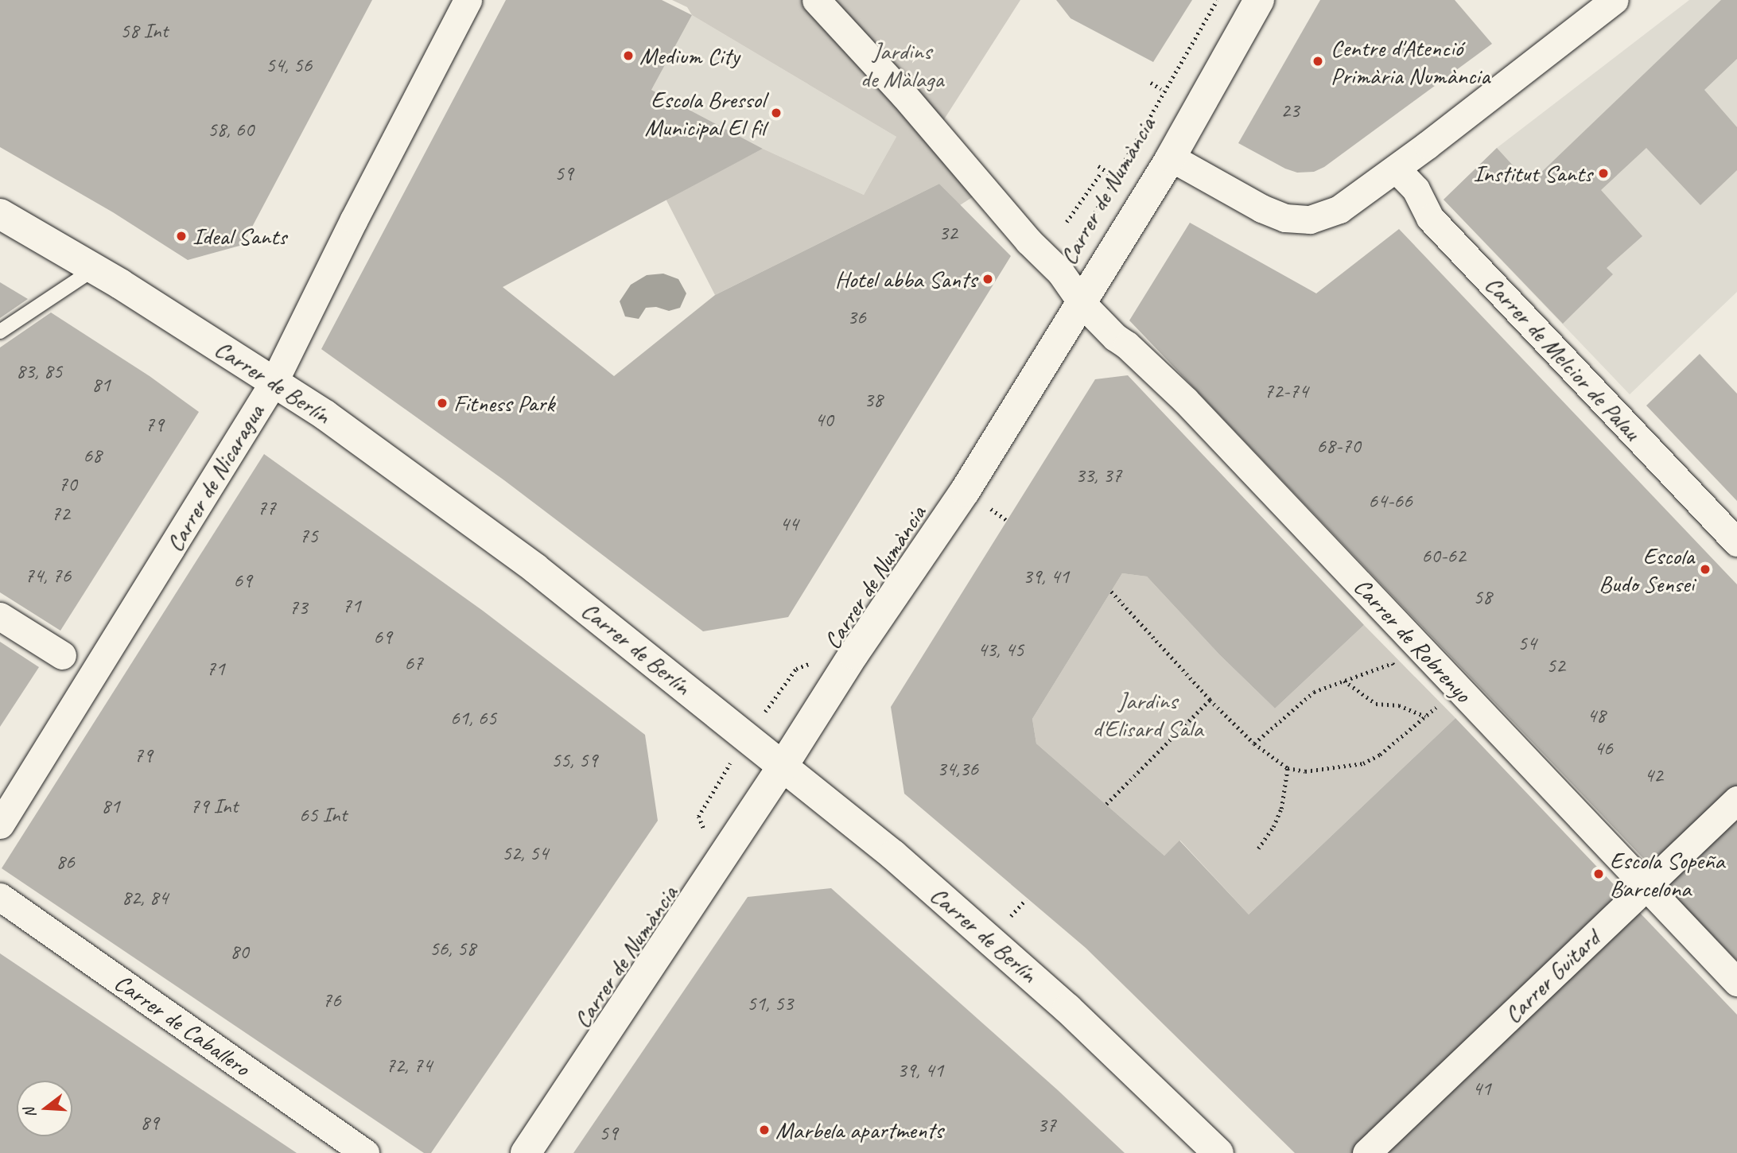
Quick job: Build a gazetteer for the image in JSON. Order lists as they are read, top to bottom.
{
  "streets": {
    "main road": ["Carrer de Numància", "Carrer de Berlín"],
    "street": [
      "Carrer de Melcior de Palau",
      "Carrer de Nicaragua",
      "Carrer de Robrenyo",
      "Carrer Guitard",
      "Carrer de Caballero"
    ]
  },
  "crossings": [
    ["Carrer de Numància", "Carrer de Berlín"],
    ["Carrer de Numància", "Carrer de Robrenyo"],
    ["Carrer de Berlín", "Carrer de Nicaragua"],
    ["Carrer de Robrenyo", "Carrer Guitard"]
  ],
  "parks": ["Jardins de Màlaga", "Jardins d'Elisard Sala"],
  "places": [
    "Medium City",
    "Centre d'Atenció Primària Numància",
    "Escola Bressol Municipal El fil",
    "Institut Sants",
    "Ideal Sants",
    "Hotel abba Sants",
    "Fitness Park",
    "Escola Budo Sensei",
    "Escola Sopeña Barcelona",
    "Marbela apartments"
  ],
  "house_numbers": [
    "58 Int",
    "54, 56",
    "23",
    "58, 60",
    "59",
    "32",
    "36",
    "83, 85",
    "81",
    "72-74",
    "38",
    "40",
    "79",
    "68-70",
    "68",
    "33, 37",
    "70",
    "64-66",
    "77",
    "72",
    "44",
    "75",
    "60-62",
    "74, 76",
    "39, 41",
    "69",
    "58",
    "71",
    "73",
    "69",
    "54",
    "43, 45",
    "67",
    "52",
    "71",
    "48",
    "61, 65",
    "46",
    "79",
    "55, 59",
    "34,36",
    "42",
    "81",
    "79 Int",
    "65 Int",
    "52, 54",
    "86",
    "82, 84",
    "56, 58",
    "80",
    "76",
    "51, 53",
    "72, 74",
    "39, 41",
    "41",
    "89",
    "37",
    "59"
  ],
  "north": "left"
}
